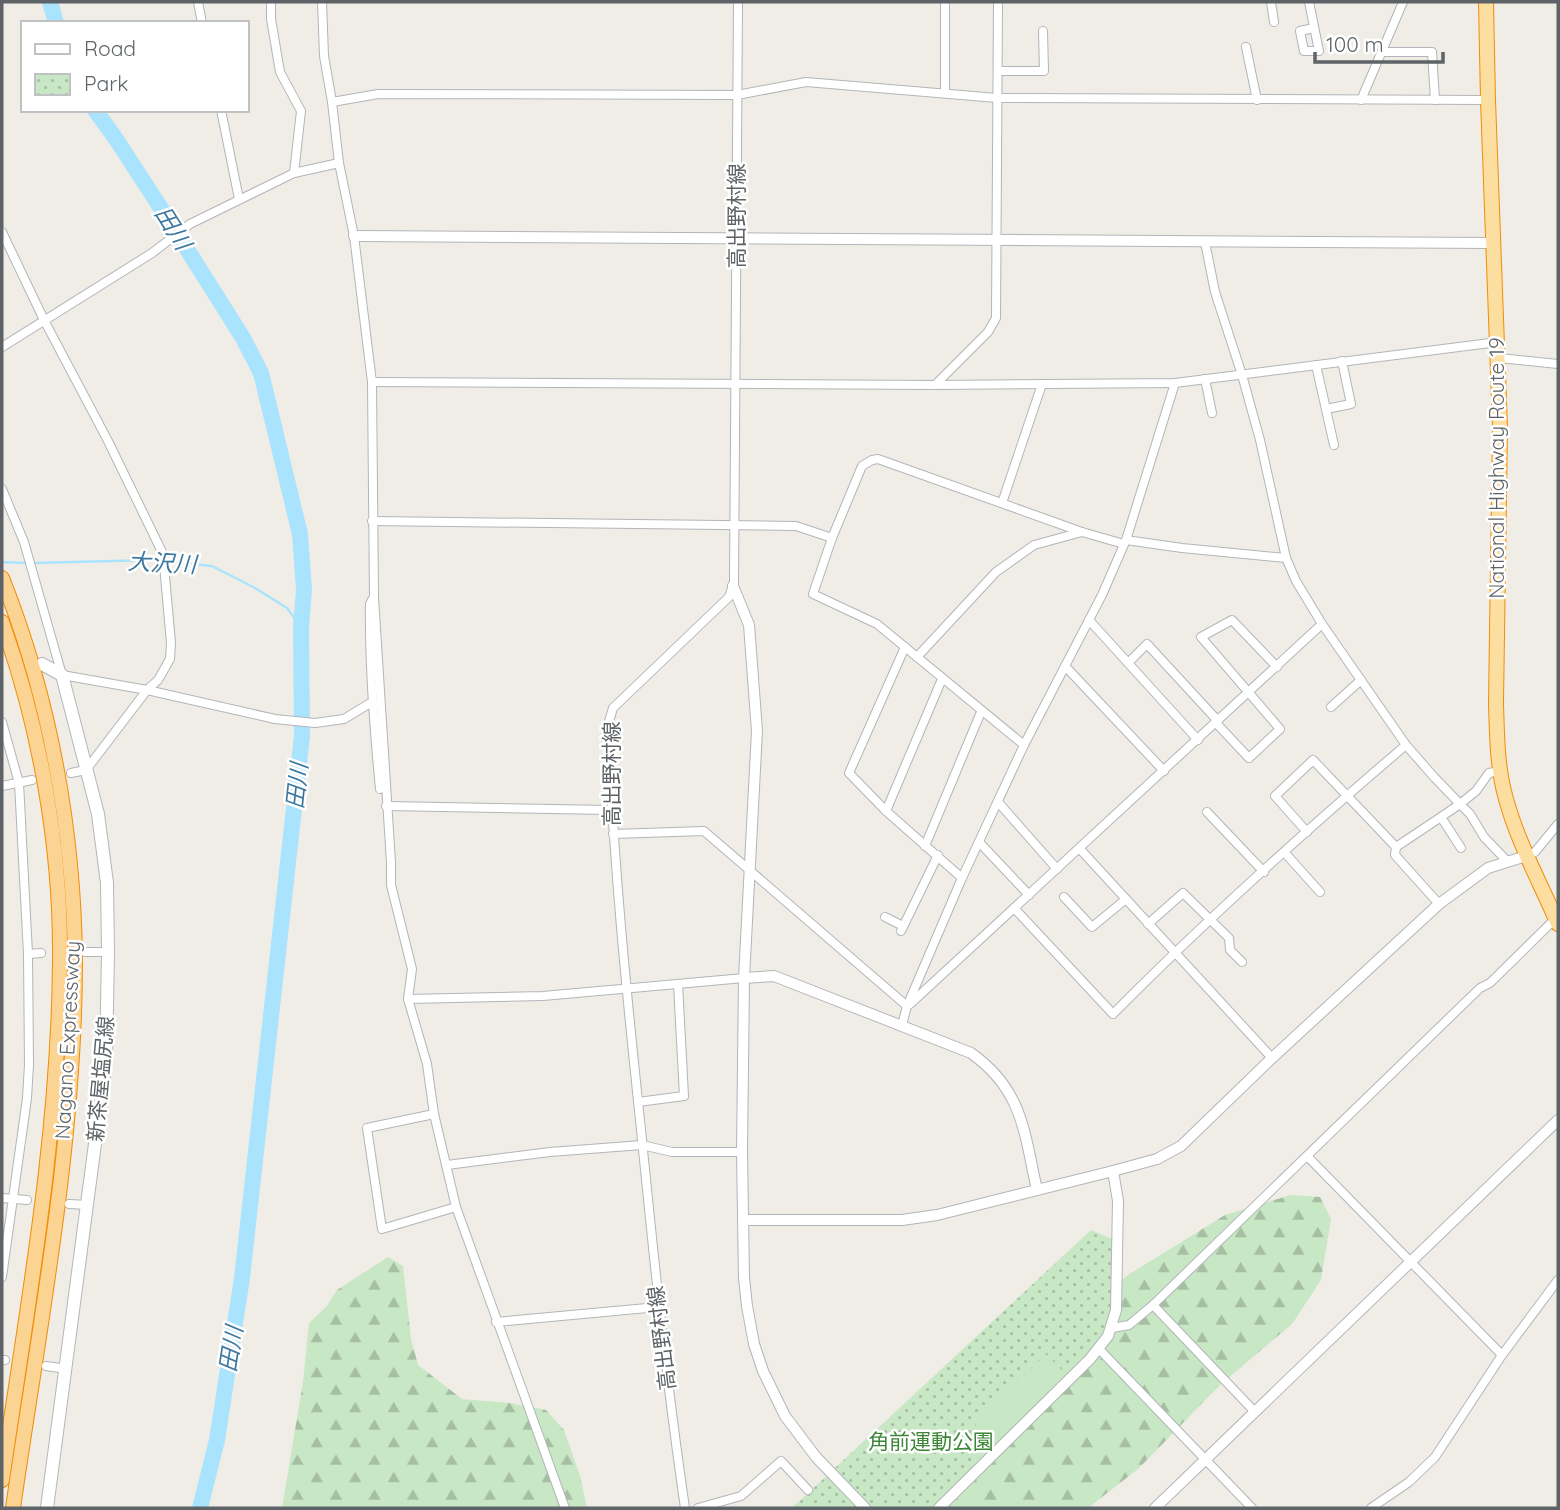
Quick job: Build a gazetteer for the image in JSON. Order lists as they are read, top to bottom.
{
  "streets": {
    "highway": ["National Highway Route 19", "Nagano Expressway"],
    "main road": ["新茶屋塩尻線"],
    "street": ["高出野村線"]
  },
  "water": ["田川", "大沢川"],
  "parks": ["角前運動公園"],
  "legend": ["Road", "Park"],
  "scale_bar": "100 m"
}
